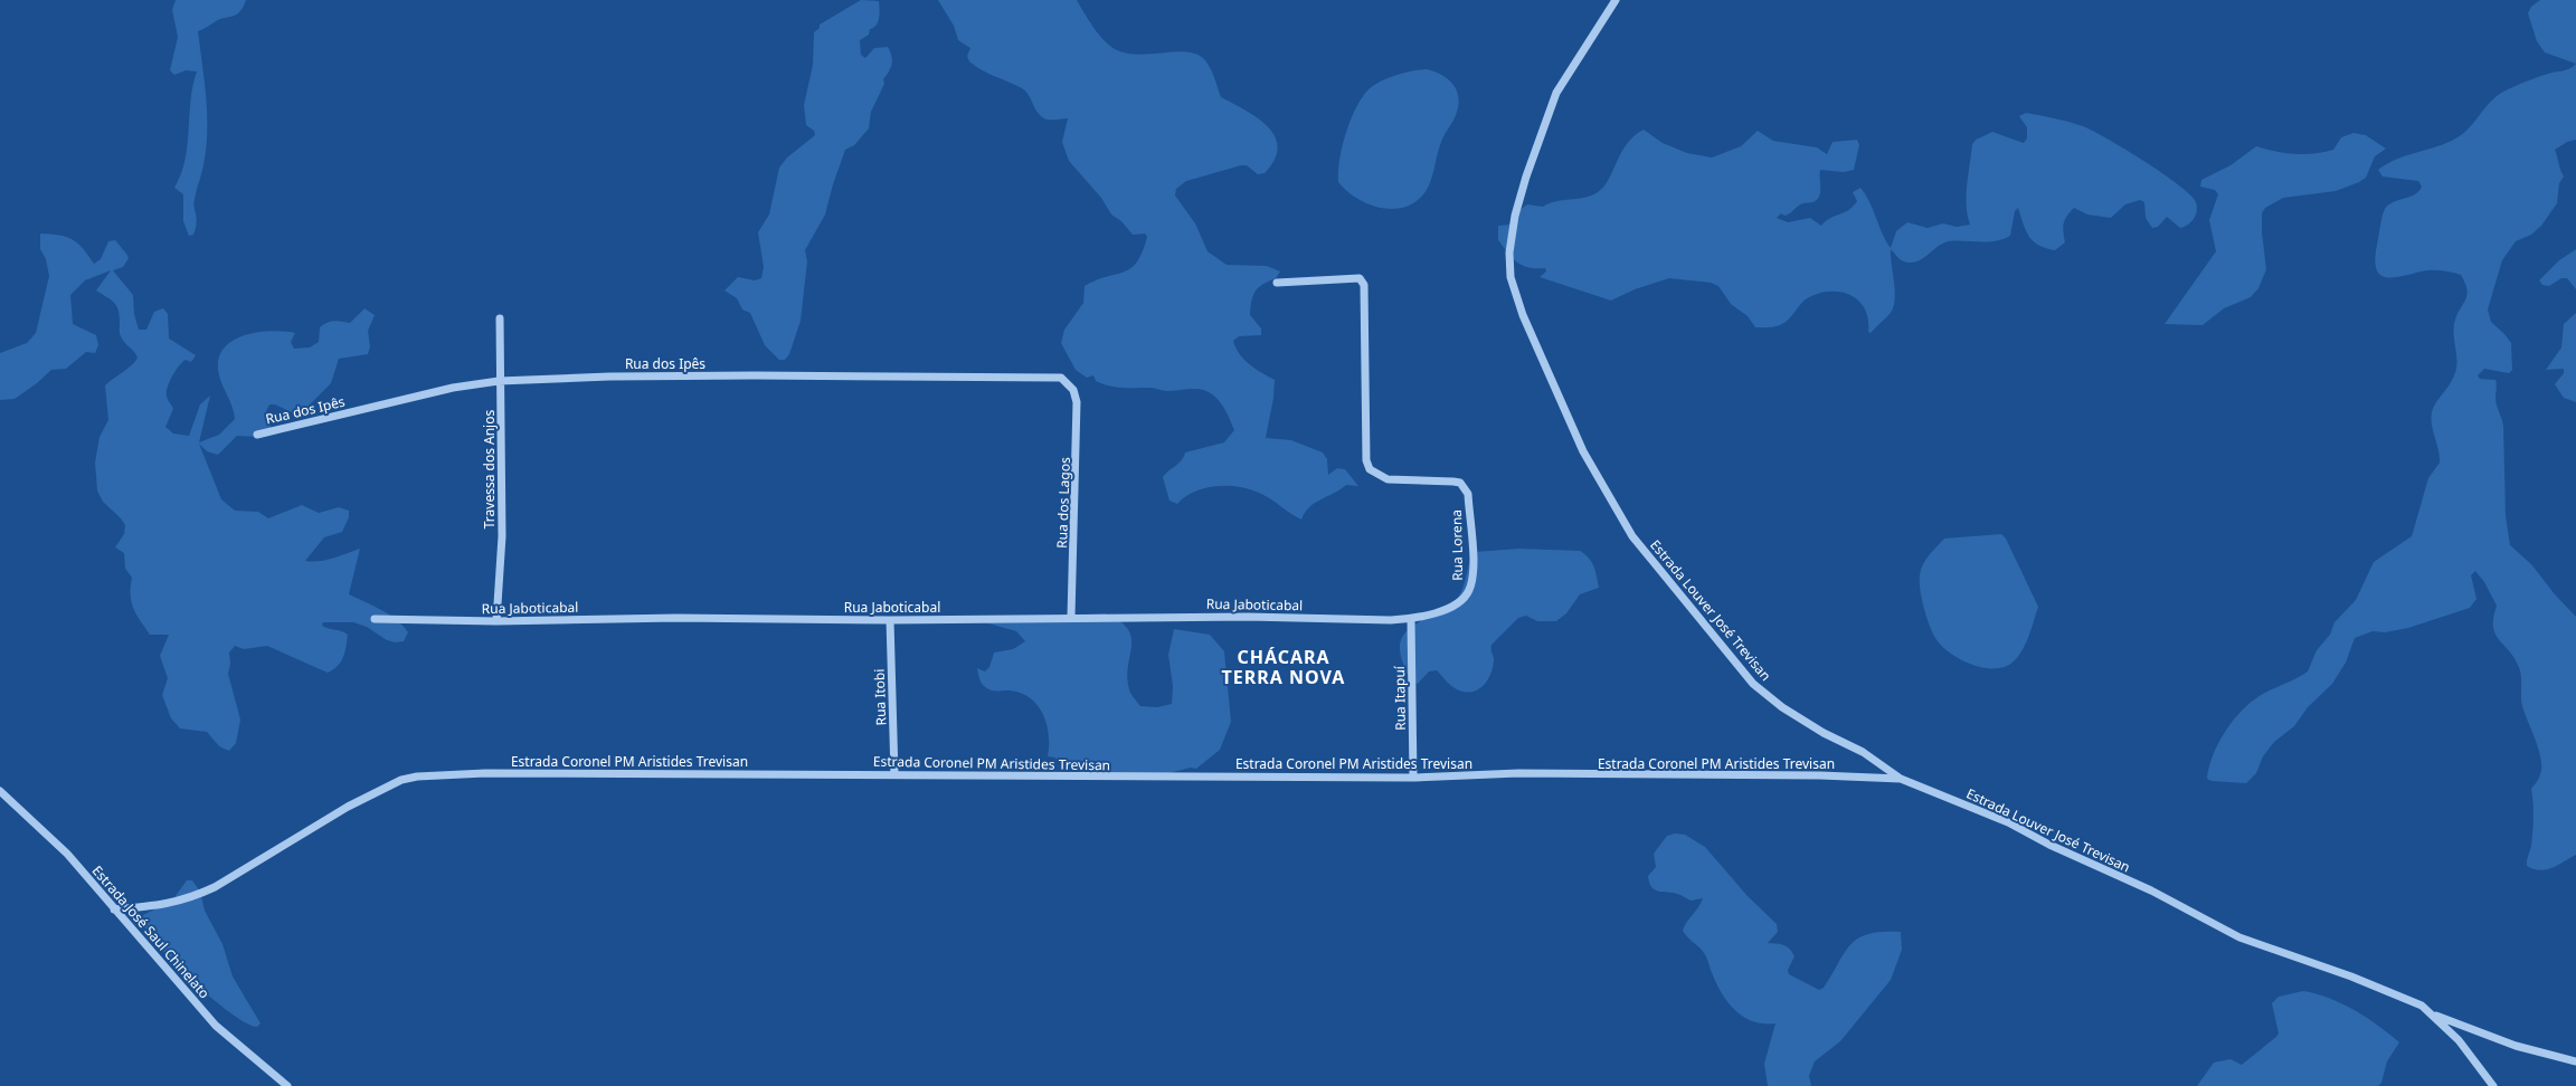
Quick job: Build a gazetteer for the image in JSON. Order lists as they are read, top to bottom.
{
  "streets": {
    "street": [
      "Rua dos Ipês",
      "Travessa dos Anjos",
      "Rua dos Lagos",
      "Rua Lorena",
      "Rua Jaboticabal",
      "Estrada Louver José Trevisan",
      "Rua Itobi",
      "Rua Itapuí",
      "Estrada Coronel PM Aristides Trevisan",
      "Estrada José Saul Chinelato"
    ]
  },
  "crossings": [
    ["Rua dos Ipês", "Travessa dos Anjos"],
    ["Rua dos Ipês", "Rua dos Lagos"],
    ["Travessa dos Anjos", "Rua Jaboticabal"],
    ["Rua dos Lagos", "Rua Jaboticabal"],
    ["Rua Lorena", "Rua Jaboticabal"],
    ["Rua Lorena", "Rua Itapuí"],
    ["Rua Jaboticabal", "Rua Itobi"],
    ["Rua Jaboticabal", "Rua Itapuí"],
    ["Estrada Louver José Trevisan", "Estrada Coronel PM Aristides Trevisan"],
    ["Rua Itobi", "Estrada Coronel PM Aristides Trevisan"],
    ["Rua Itapuí", "Estrada Coronel PM Aristides Trevisan"],
    ["Estrada Coronel PM Aristides Trevisan", "Estrada José Saul Chinelato"]
  ],
  "districts": ["CHÁCARA TERRA NOVA"]
}
